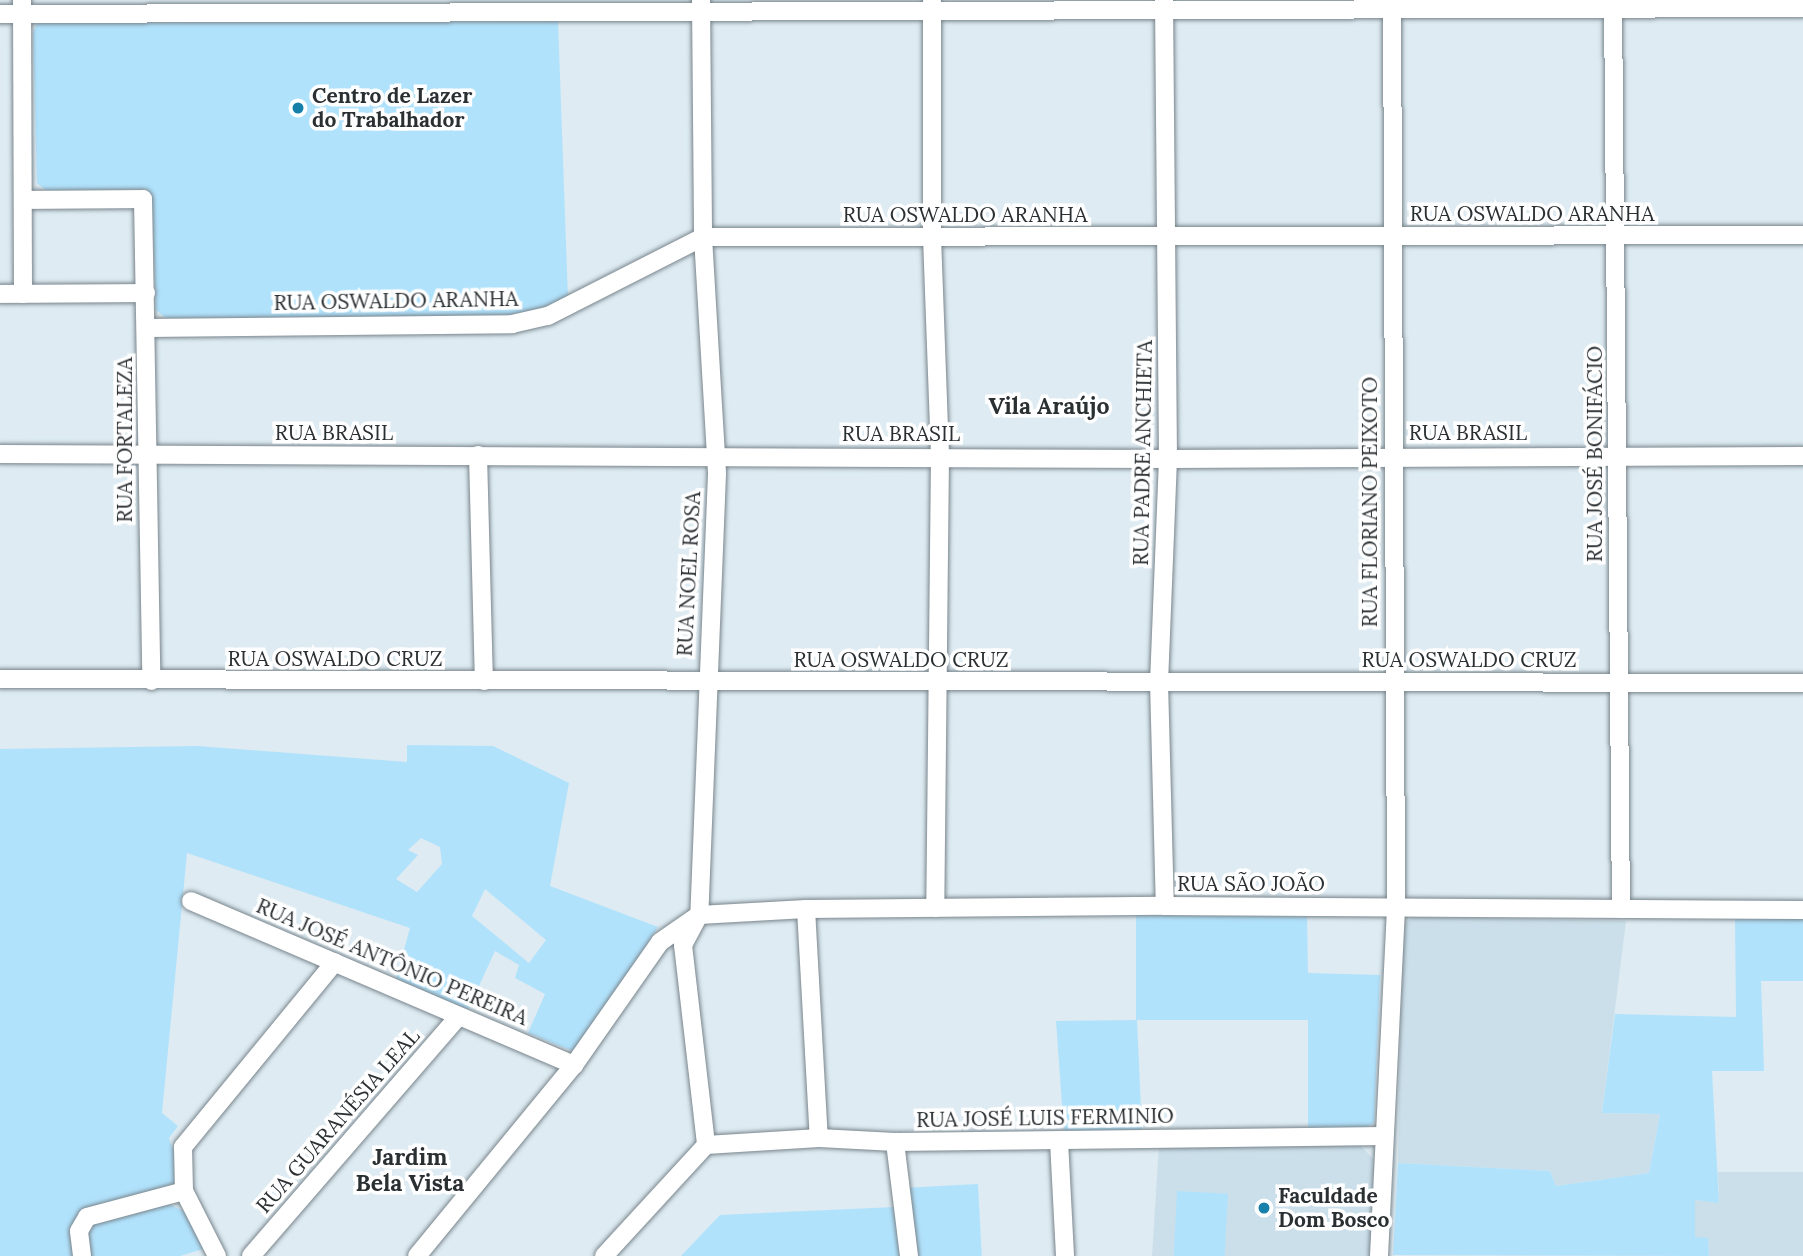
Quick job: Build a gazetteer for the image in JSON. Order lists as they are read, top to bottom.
{
  "streets": {
    "street": [
      "RUA OSWALDO ARANHA",
      "RUA BRASIL",
      "RUA FORTALEZA",
      "RUA PADRE ANCHIETA",
      "RUA JOSÉ BONIFÁCIO",
      "RUA FLORIANO PEIXOTO",
      "RUA NOEL ROSA",
      "RUA OSWALDO CRUZ",
      "RUA SÃO JOÃO",
      "RUA JOSÉ ANTÔNIO PEREIRA",
      "RUA JOSÉ LUIS FERMINIO",
      "RUA GUARANÉSIA LEAL"
    ]
  },
  "crossings": [
    ["RUA OSWALDO ARANHA", "RUA FORTALEZA"],
    ["RUA OSWALDO ARANHA", "RUA PADRE ANCHIETA"],
    ["RUA OSWALDO ARANHA", "RUA JOSÉ BONIFÁCIO"],
    ["RUA OSWALDO ARANHA", "RUA FLORIANO PEIXOTO"],
    ["RUA OSWALDO ARANHA", "RUA NOEL ROSA"],
    ["RUA BRASIL", "RUA FORTALEZA"],
    ["RUA BRASIL", "RUA PADRE ANCHIETA"],
    ["RUA BRASIL", "RUA JOSÉ BONIFÁCIO"],
    ["RUA BRASIL", "RUA FLORIANO PEIXOTO"],
    ["RUA BRASIL", "RUA NOEL ROSA"],
    ["RUA FORTALEZA", "RUA OSWALDO CRUZ"],
    ["RUA PADRE ANCHIETA", "RUA OSWALDO CRUZ"],
    ["RUA PADRE ANCHIETA", "RUA SÃO JOÃO"],
    ["RUA JOSÉ BONIFÁCIO", "RUA OSWALDO CRUZ"],
    ["RUA JOSÉ BONIFÁCIO", "RUA SÃO JOÃO"],
    ["RUA FLORIANO PEIXOTO", "RUA OSWALDO CRUZ"],
    ["RUA FLORIANO PEIXOTO", "RUA SÃO JOÃO"],
    ["RUA FLORIANO PEIXOTO", "RUA JOSÉ LUIS FERMINIO"],
    ["RUA NOEL ROSA", "RUA OSWALDO CRUZ"],
    ["RUA NOEL ROSA", "RUA SÃO JOÃO"],
    ["RUA NOEL ROSA", "RUA JOSÉ LUIS FERMINIO"],
    ["RUA JOSÉ ANTÔNIO PEREIRA", "RUA GUARANÉSIA LEAL"]
  ],
  "districts": ["Vila Araújo", "Jardim Bela Vista"],
  "places": ["Centro de Lazer do Trabalhador", "Faculdade Dom Bosco"]
}
